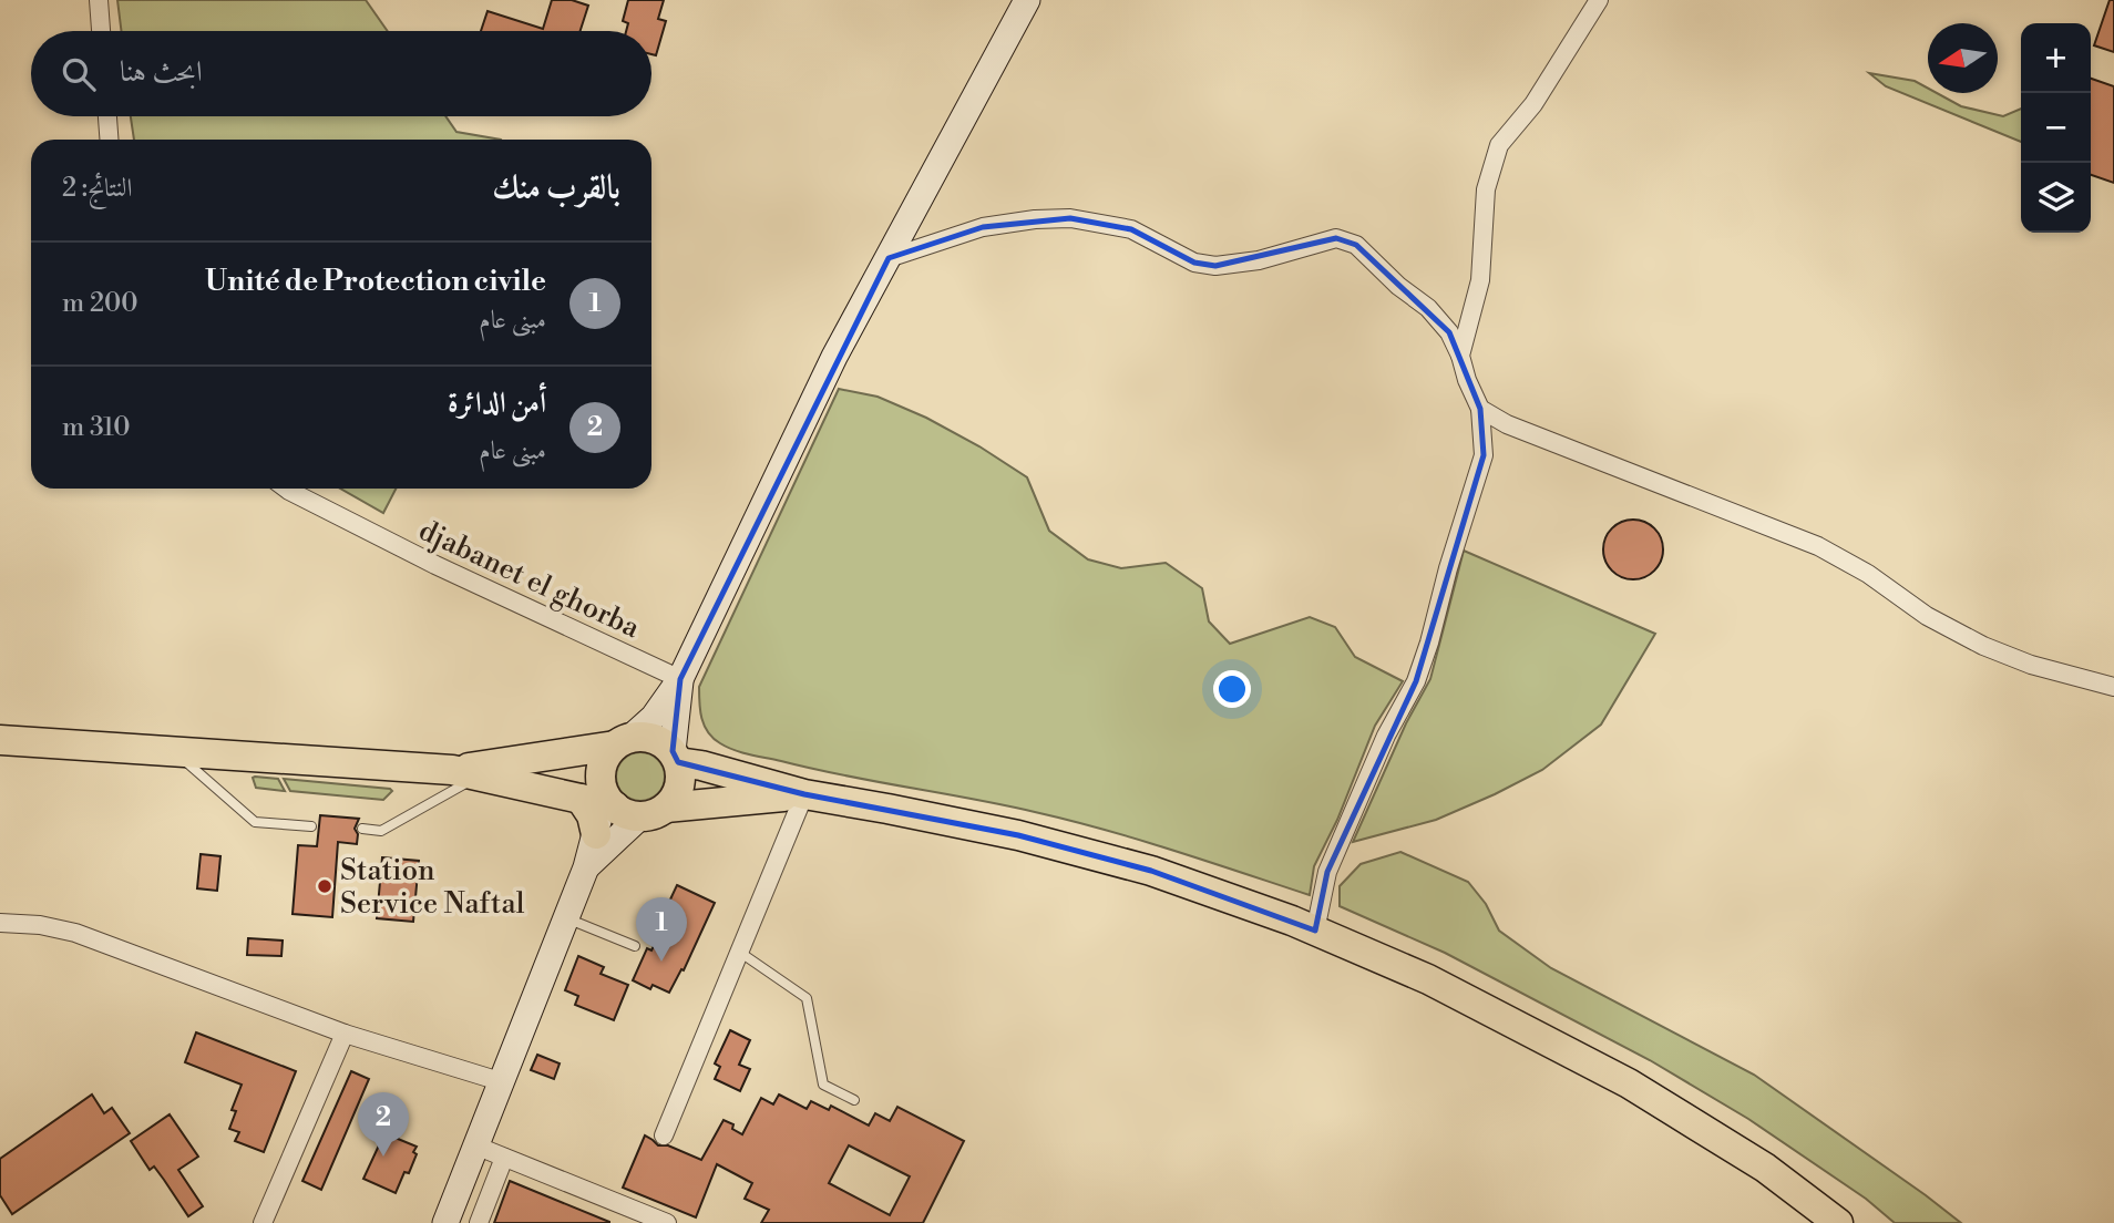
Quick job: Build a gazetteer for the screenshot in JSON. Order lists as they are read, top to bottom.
{
  "streets": {
    "street": ["djabanet el ghorba"]
  },
  "places": ["Station Service Naftal"],
  "north": "left",
  "page": {
    "map_buttons": ["+", "−"],
    "search": "ابحث هنا",
    "heading": ["بالقرب منك", "النتائج: 2"],
    "list": [
      {
        "mark": "1",
        "name": "Unité de Protection civile",
        "note": "مبنى عام",
        "value": "200 m"
      },
      {
        "mark": "2",
        "name": "أمن الدائرة",
        "note": "مبنى عام",
        "value": "310 m"
      }
    ],
    "pins": ["1", "2"]
  }
}
